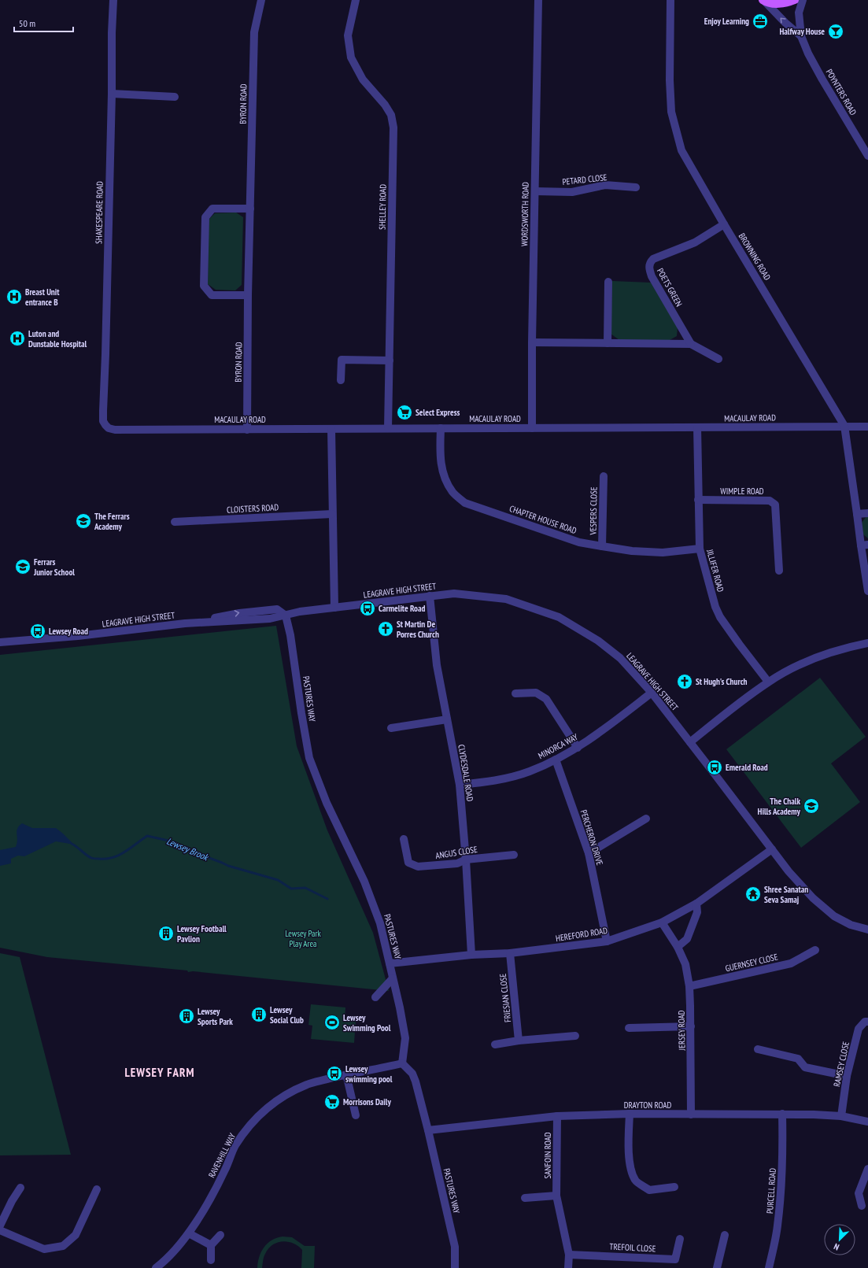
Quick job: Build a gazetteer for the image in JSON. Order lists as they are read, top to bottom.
{
  "streets": {
    "street": [
      "POYNTERS ROAD",
      "BYRON ROAD",
      "PETARD CLOSE",
      "SHELLEY ROAD",
      "SHAKESPEARE ROAD",
      "WORDSWORTH ROAD",
      "BROWNING ROAD",
      "POETS GREEN",
      "MACAULAY ROAD",
      "WIMPLE ROAD",
      "CLOISTERS ROAD",
      "VESPERS CLOSE",
      "CHAPTER HOUSE ROAD",
      "JILLIFER ROAD",
      "LEAGRAVE HIGH STREET",
      "PASTURES WAY",
      "MINORCA WAY",
      "CLYDESDALE ROAD",
      "PERCHERON DRIVE",
      "ANGUS CLOSE",
      "HEREFORD ROAD",
      "GUERNSEY CLOSE",
      "FRIESIAN CLOSE",
      "JERSEY ROAD",
      "RAMSEY CLOSE",
      "DRAYTON ROAD",
      "RAVENHILL WAY",
      "SANFOIN ROAD",
      "PURCELL ROAD",
      "TREFOIL CLOSE"
    ]
  },
  "crossings": [
    ["BYRON ROAD", "MACAULAY ROAD"],
    ["PETARD CLOSE", "WORDSWORTH ROAD"],
    ["SHELLEY ROAD", "MACAULAY ROAD"],
    ["SHAKESPEARE ROAD", "MACAULAY ROAD"],
    ["WORDSWORTH ROAD", "MACAULAY ROAD"],
    ["BROWNING ROAD", "POETS GREEN"],
    ["BROWNING ROAD", "MACAULAY ROAD"],
    ["MACAULAY ROAD", "CHAPTER HOUSE ROAD"],
    ["MACAULAY ROAD", "JILLIFER ROAD"],
    ["WIMPLE ROAD", "JILLIFER ROAD"],
    ["VESPERS CLOSE", "CHAPTER HOUSE ROAD"],
    ["CHAPTER HOUSE ROAD", "JILLIFER ROAD"],
    ["LEAGRAVE HIGH STREET", "PASTURES WAY"],
    ["LEAGRAVE HIGH STREET", "MINORCA WAY"],
    ["LEAGRAVE HIGH STREET", "CLYDESDALE ROAD"],
    ["LEAGRAVE HIGH STREET", "HEREFORD ROAD"],
    ["PASTURES WAY", "HEREFORD ROAD"],
    ["PASTURES WAY", "DRAYTON ROAD"],
    ["PASTURES WAY", "RAVENHILL WAY"],
    ["MINORCA WAY", "CLYDESDALE ROAD"],
    ["MINORCA WAY", "PERCHERON DRIVE"],
    ["CLYDESDALE ROAD", "ANGUS CLOSE"],
    ["CLYDESDALE ROAD", "HEREFORD ROAD"],
    ["PERCHERON DRIVE", "HEREFORD ROAD"],
    ["HEREFORD ROAD", "FRIESIAN CLOSE"],
    ["HEREFORD ROAD", "JERSEY ROAD"],
    ["GUERNSEY CLOSE", "JERSEY ROAD"],
    ["JERSEY ROAD", "DRAYTON ROAD"],
    ["RAMSEY CLOSE", "DRAYTON ROAD"],
    ["DRAYTON ROAD", "SANFOIN ROAD"],
    ["DRAYTON ROAD", "PURCELL ROAD"],
    ["SANFOIN ROAD", "TREFOIL CLOSE"]
  ],
  "districts": ["LEWSEY FARM"],
  "water": ["Lewsey Brook"],
  "parks": ["Lewsey Park Play Area"],
  "places": {
    "office": ["Enjoy Learning"],
    "bar": ["Halfway House"],
    "hospital": ["Breast Unit entrance B", "Luton and Dunstable Hospital"],
    "supermarket": ["Select Express", "Morrisons Daily"],
    "school or university": ["The Ferrars Academy", "Ferrars Junior School", "The Chalk Hills Academy"],
    "bus stop": [
      "Carmelite Road",
      "Lewsey Road",
      "Emerald Road",
      "Lewsey swimming pool"
    ],
    "church": ["St Martin De Porres Church", "St Hugh's Church"],
    "temple": ["Shree Sanatan Seva Samaj"],
    "building": ["Lewsey Football Pavlion", "Lewsey Social Club", "Lewsey Sports Park"],
    "sports": ["Lewsey Swimming Pool"]
  },
  "scale_bar": "50 m",
  "north": "bottom left"
}
